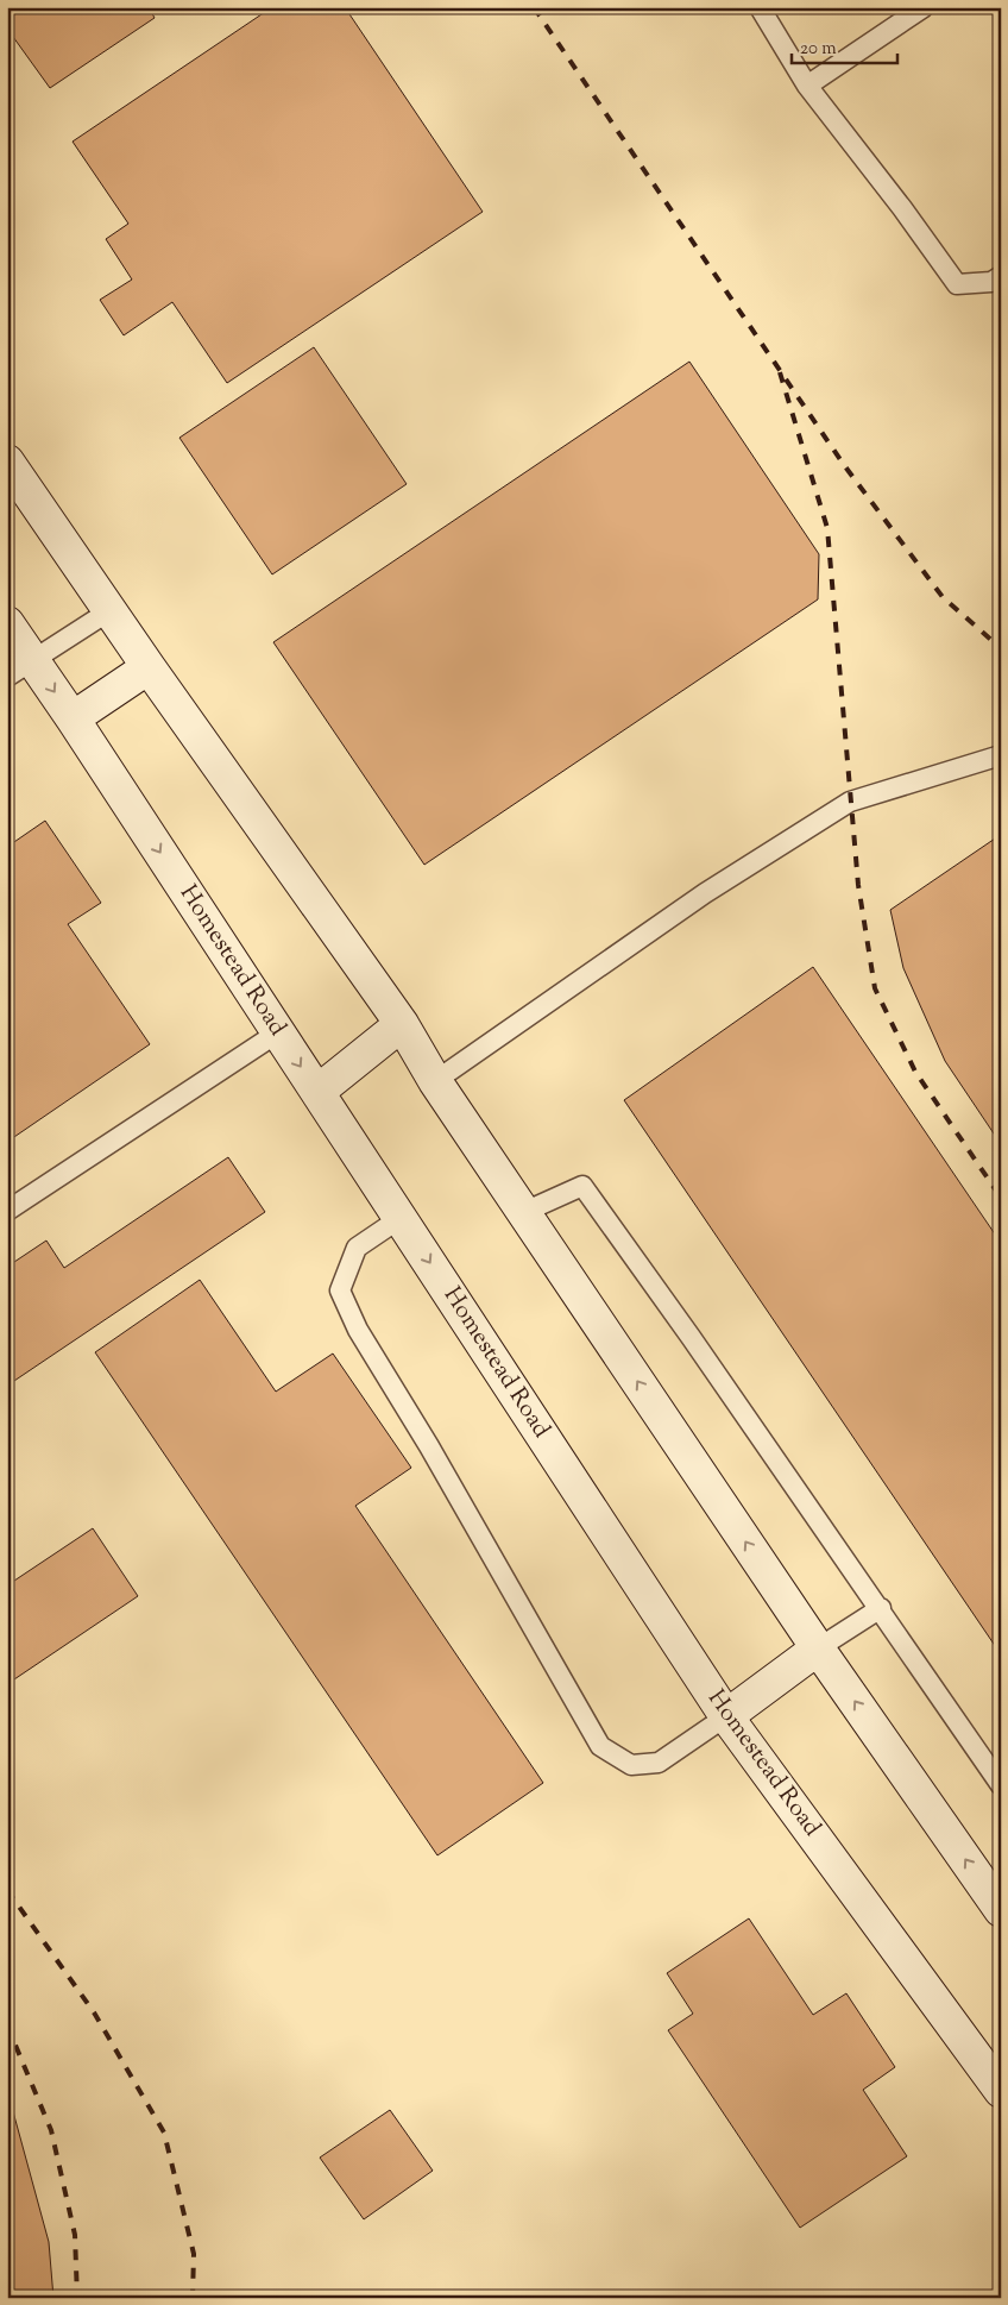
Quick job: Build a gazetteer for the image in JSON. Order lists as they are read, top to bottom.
{
  "streets": {
    "main road": ["Homestead Road"]
  },
  "scale_bar": "20 m"
}
